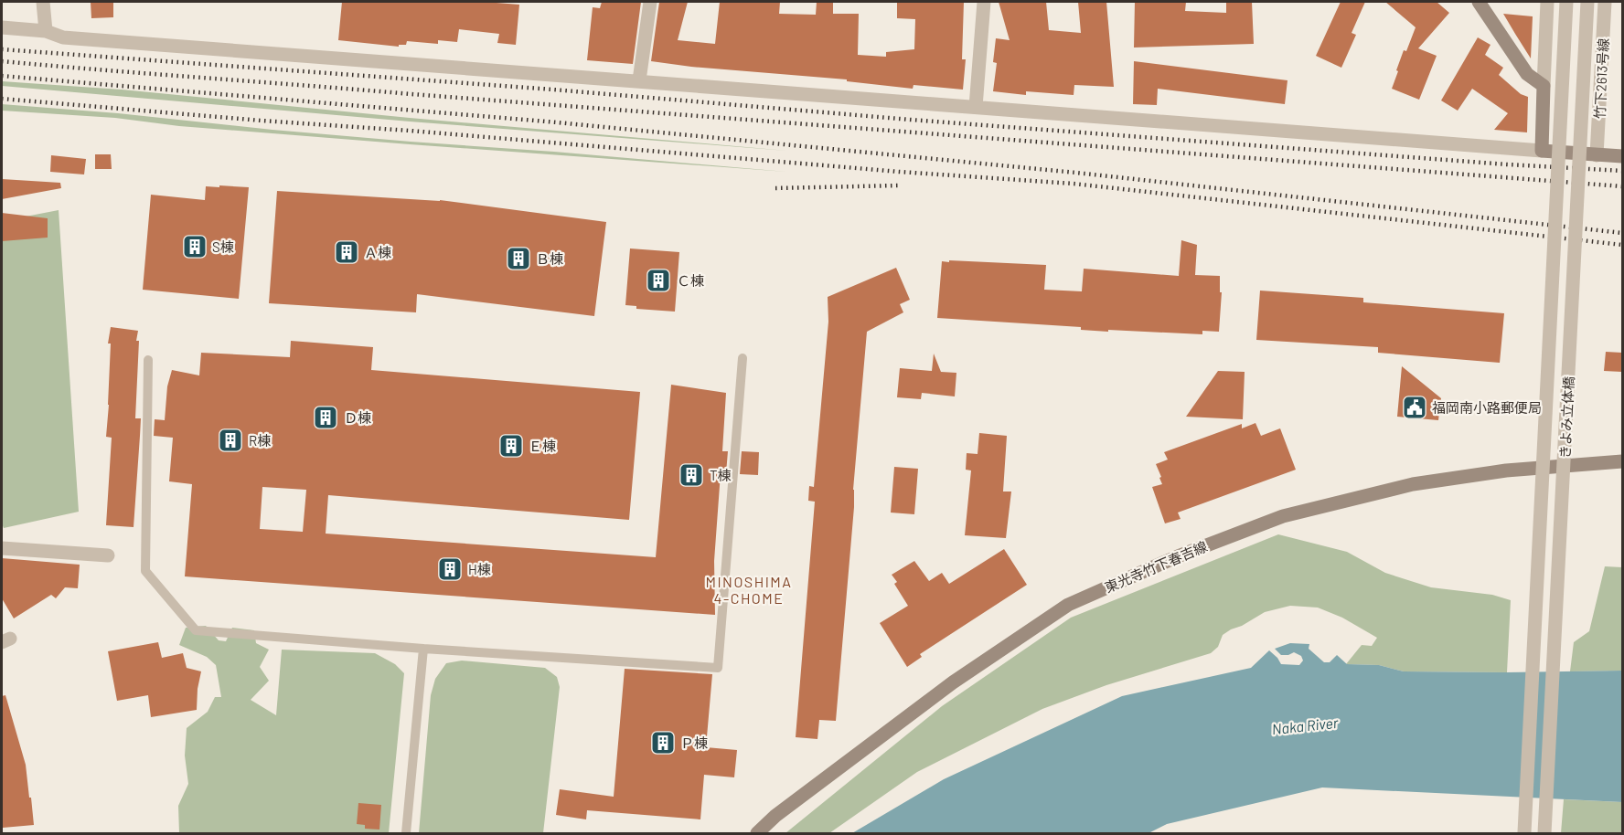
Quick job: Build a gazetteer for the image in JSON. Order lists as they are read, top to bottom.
{
  "streets": {
    "main road": ["東光寺竹下春吉線"],
    "street": ["竹下2613号線", "きよみ立体橋"]
  },
  "districts": ["MINOSHIMA 4-CHOME"],
  "water": ["Naka River"],
  "places": {
    "building": [
      "S棟",
      "Ａ棟",
      "Ｂ棟",
      "Ｃ棟",
      "Ｄ棟",
      "R棟",
      "Ｅ棟",
      "T棟",
      "H棟",
      "Ｐ棟"
    ],
    "public building": ["福岡南小路郵便局"]
  }
}
